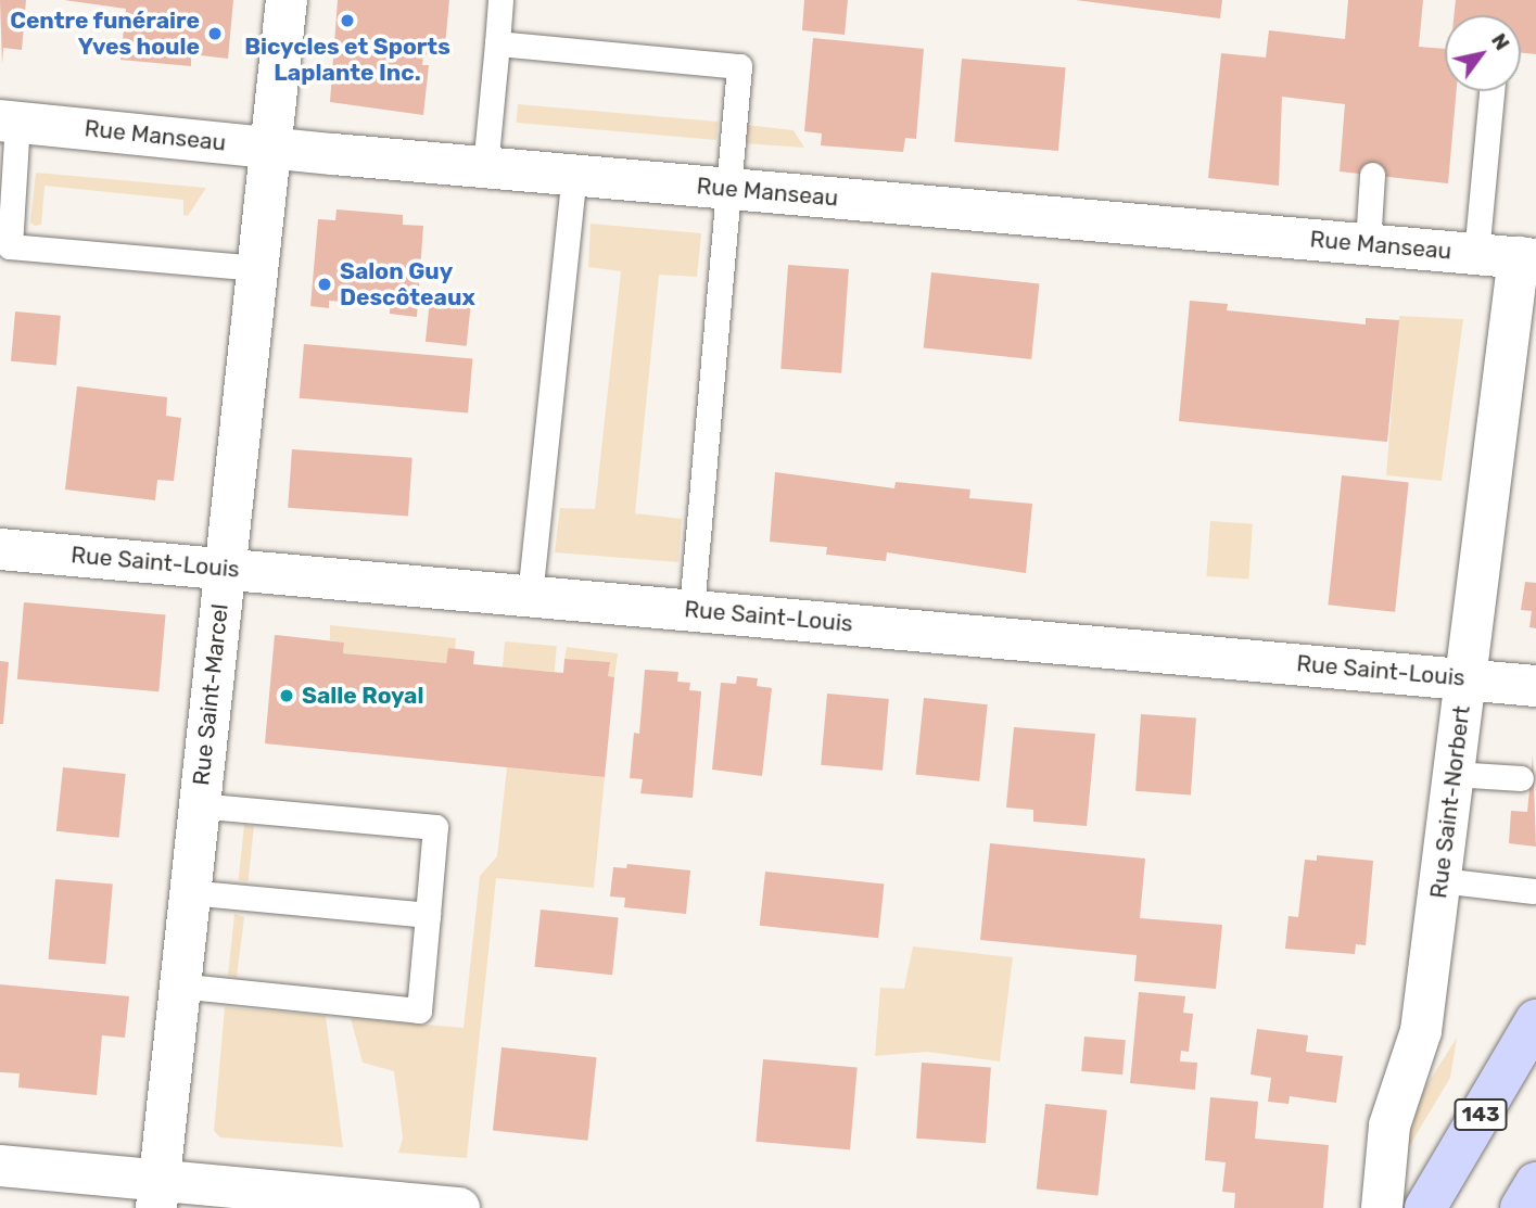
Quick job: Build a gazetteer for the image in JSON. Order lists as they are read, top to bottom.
{
  "streets": {
    "main road": ["143"],
    "street": [
      "Rue Manseau",
      "Rue Saint-Louis",
      "Rue Saint-Marcel",
      "Rue Saint-Norbert"
    ]
  },
  "crossings": [
    ["Rue Manseau", "Rue Saint-Marcel"],
    ["Rue Manseau", "Rue Saint-Norbert"],
    ["Rue Saint-Louis", "Rue Saint-Marcel"],
    ["Rue Saint-Louis", "Rue Saint-Norbert"]
  ],
  "places": [
    "Bicycles et Sports Laplante Inc.",
    "Centre funéraire Yves houle",
    "Salon Guy Descôteaux",
    "Salle Royal"
  ],
  "north": "top right"
}
